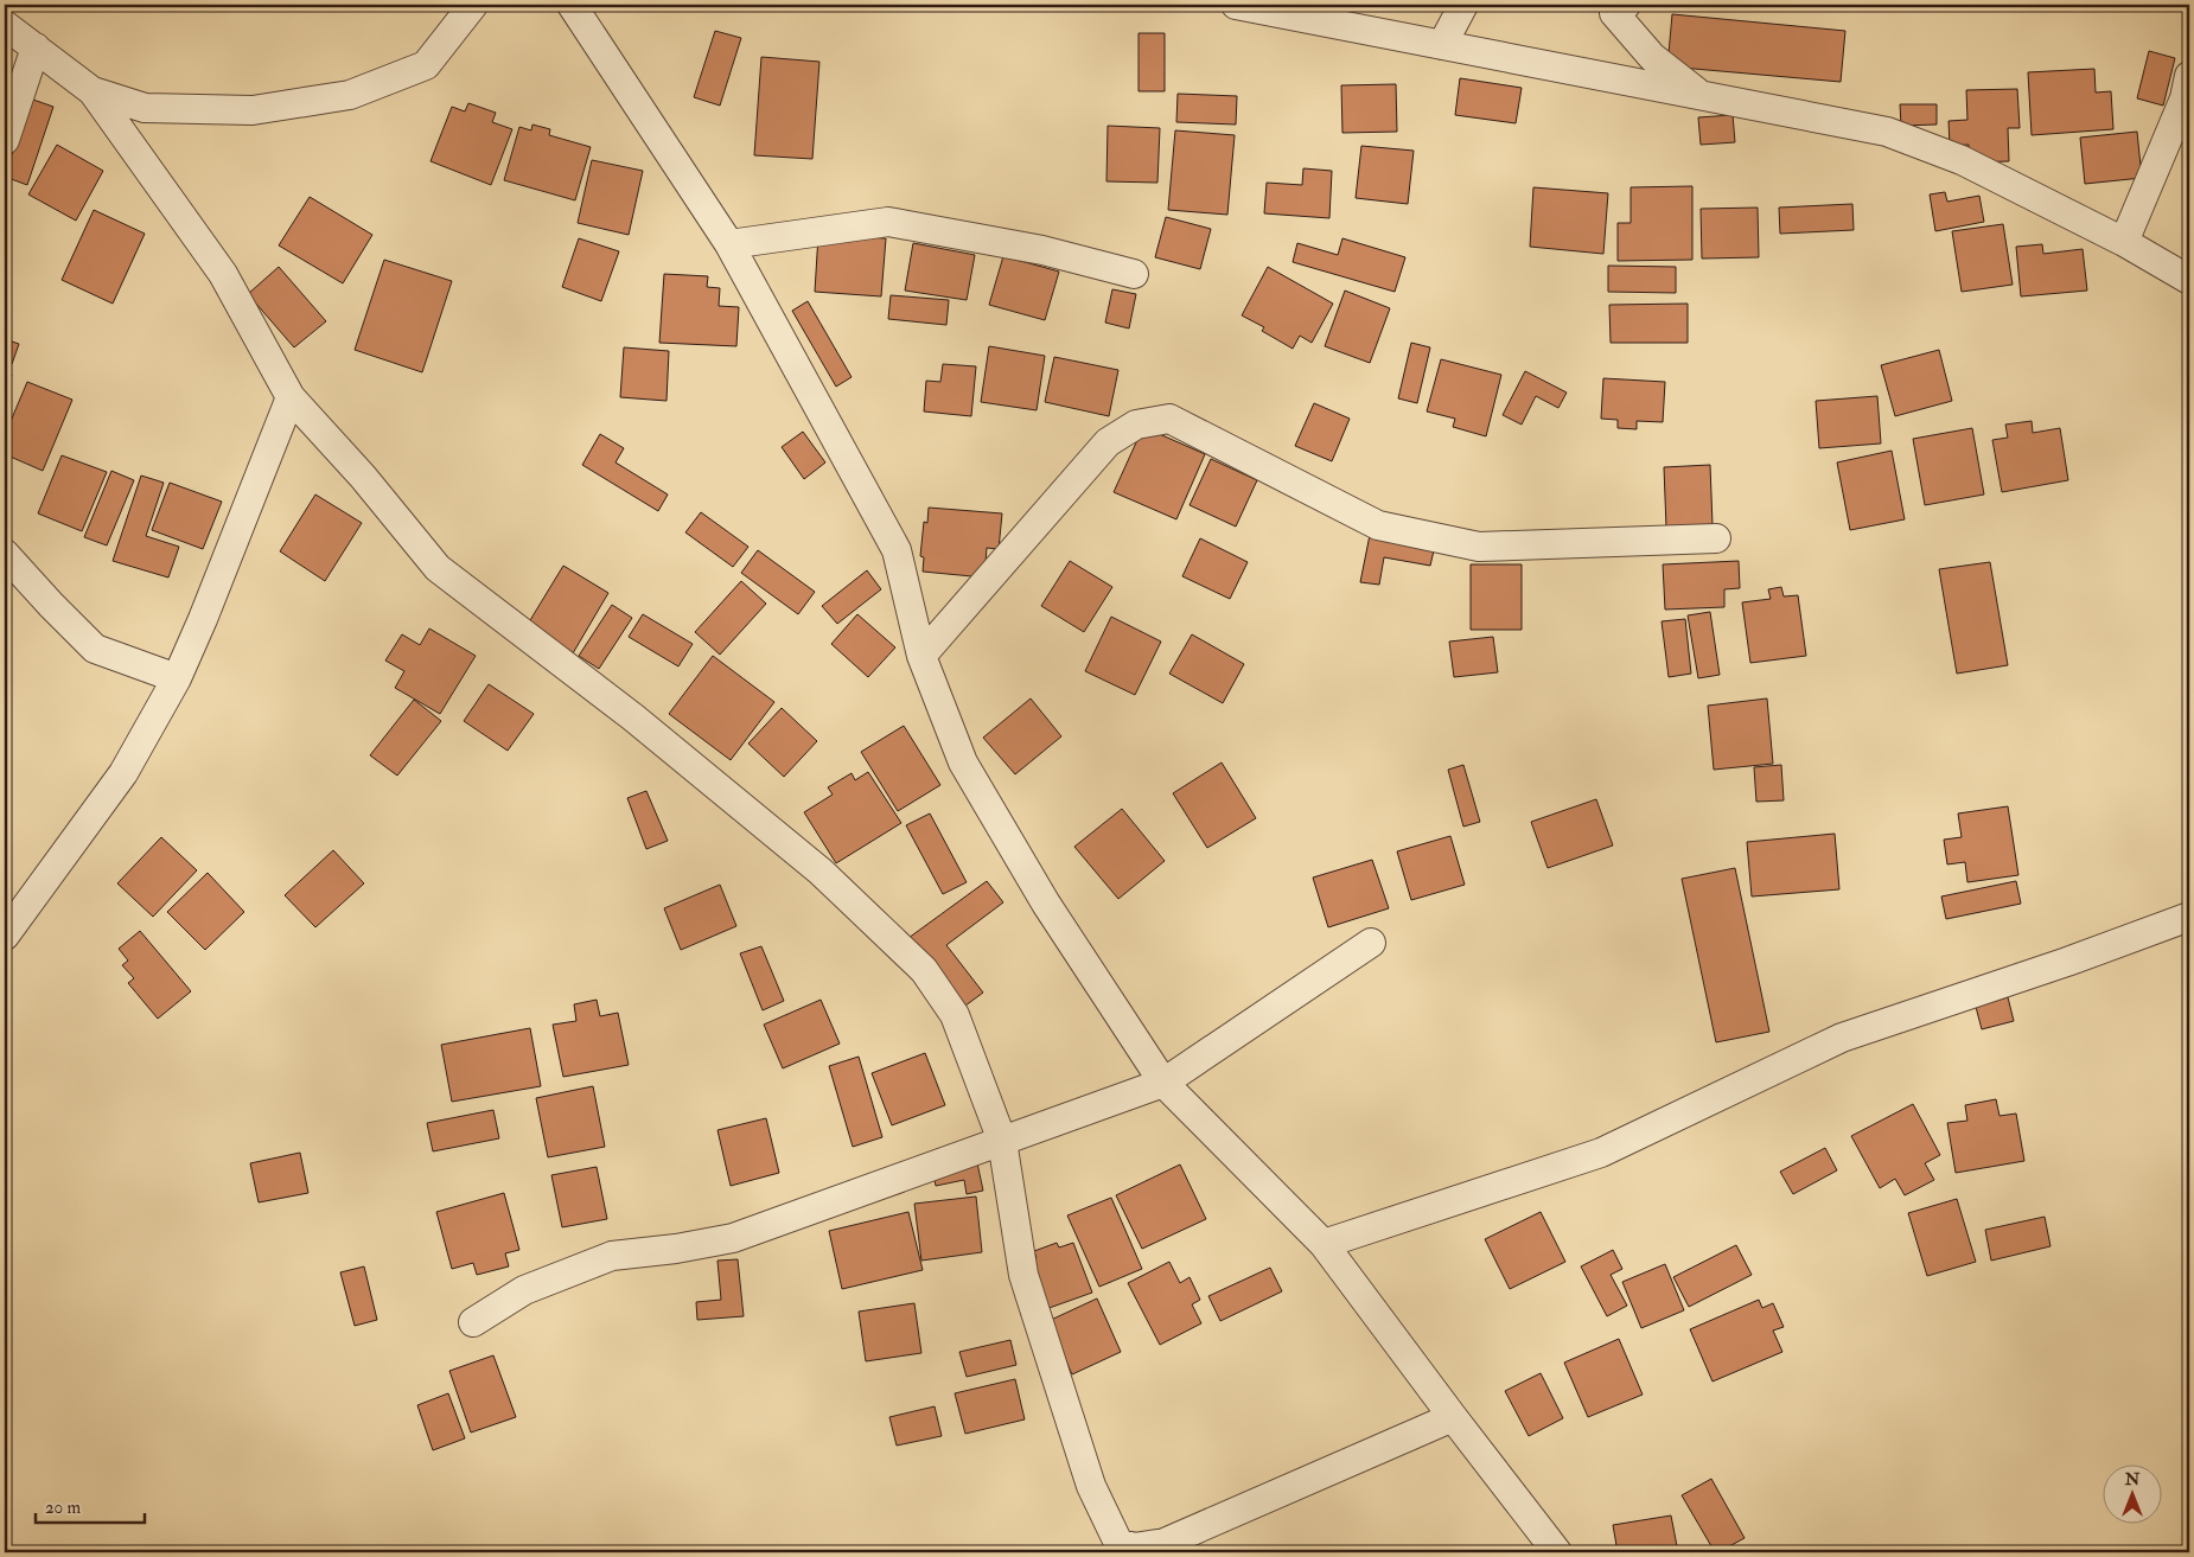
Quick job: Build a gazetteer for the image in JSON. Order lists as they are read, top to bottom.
{
  "scale_bar": "20 m",
  "north": "top"
}
